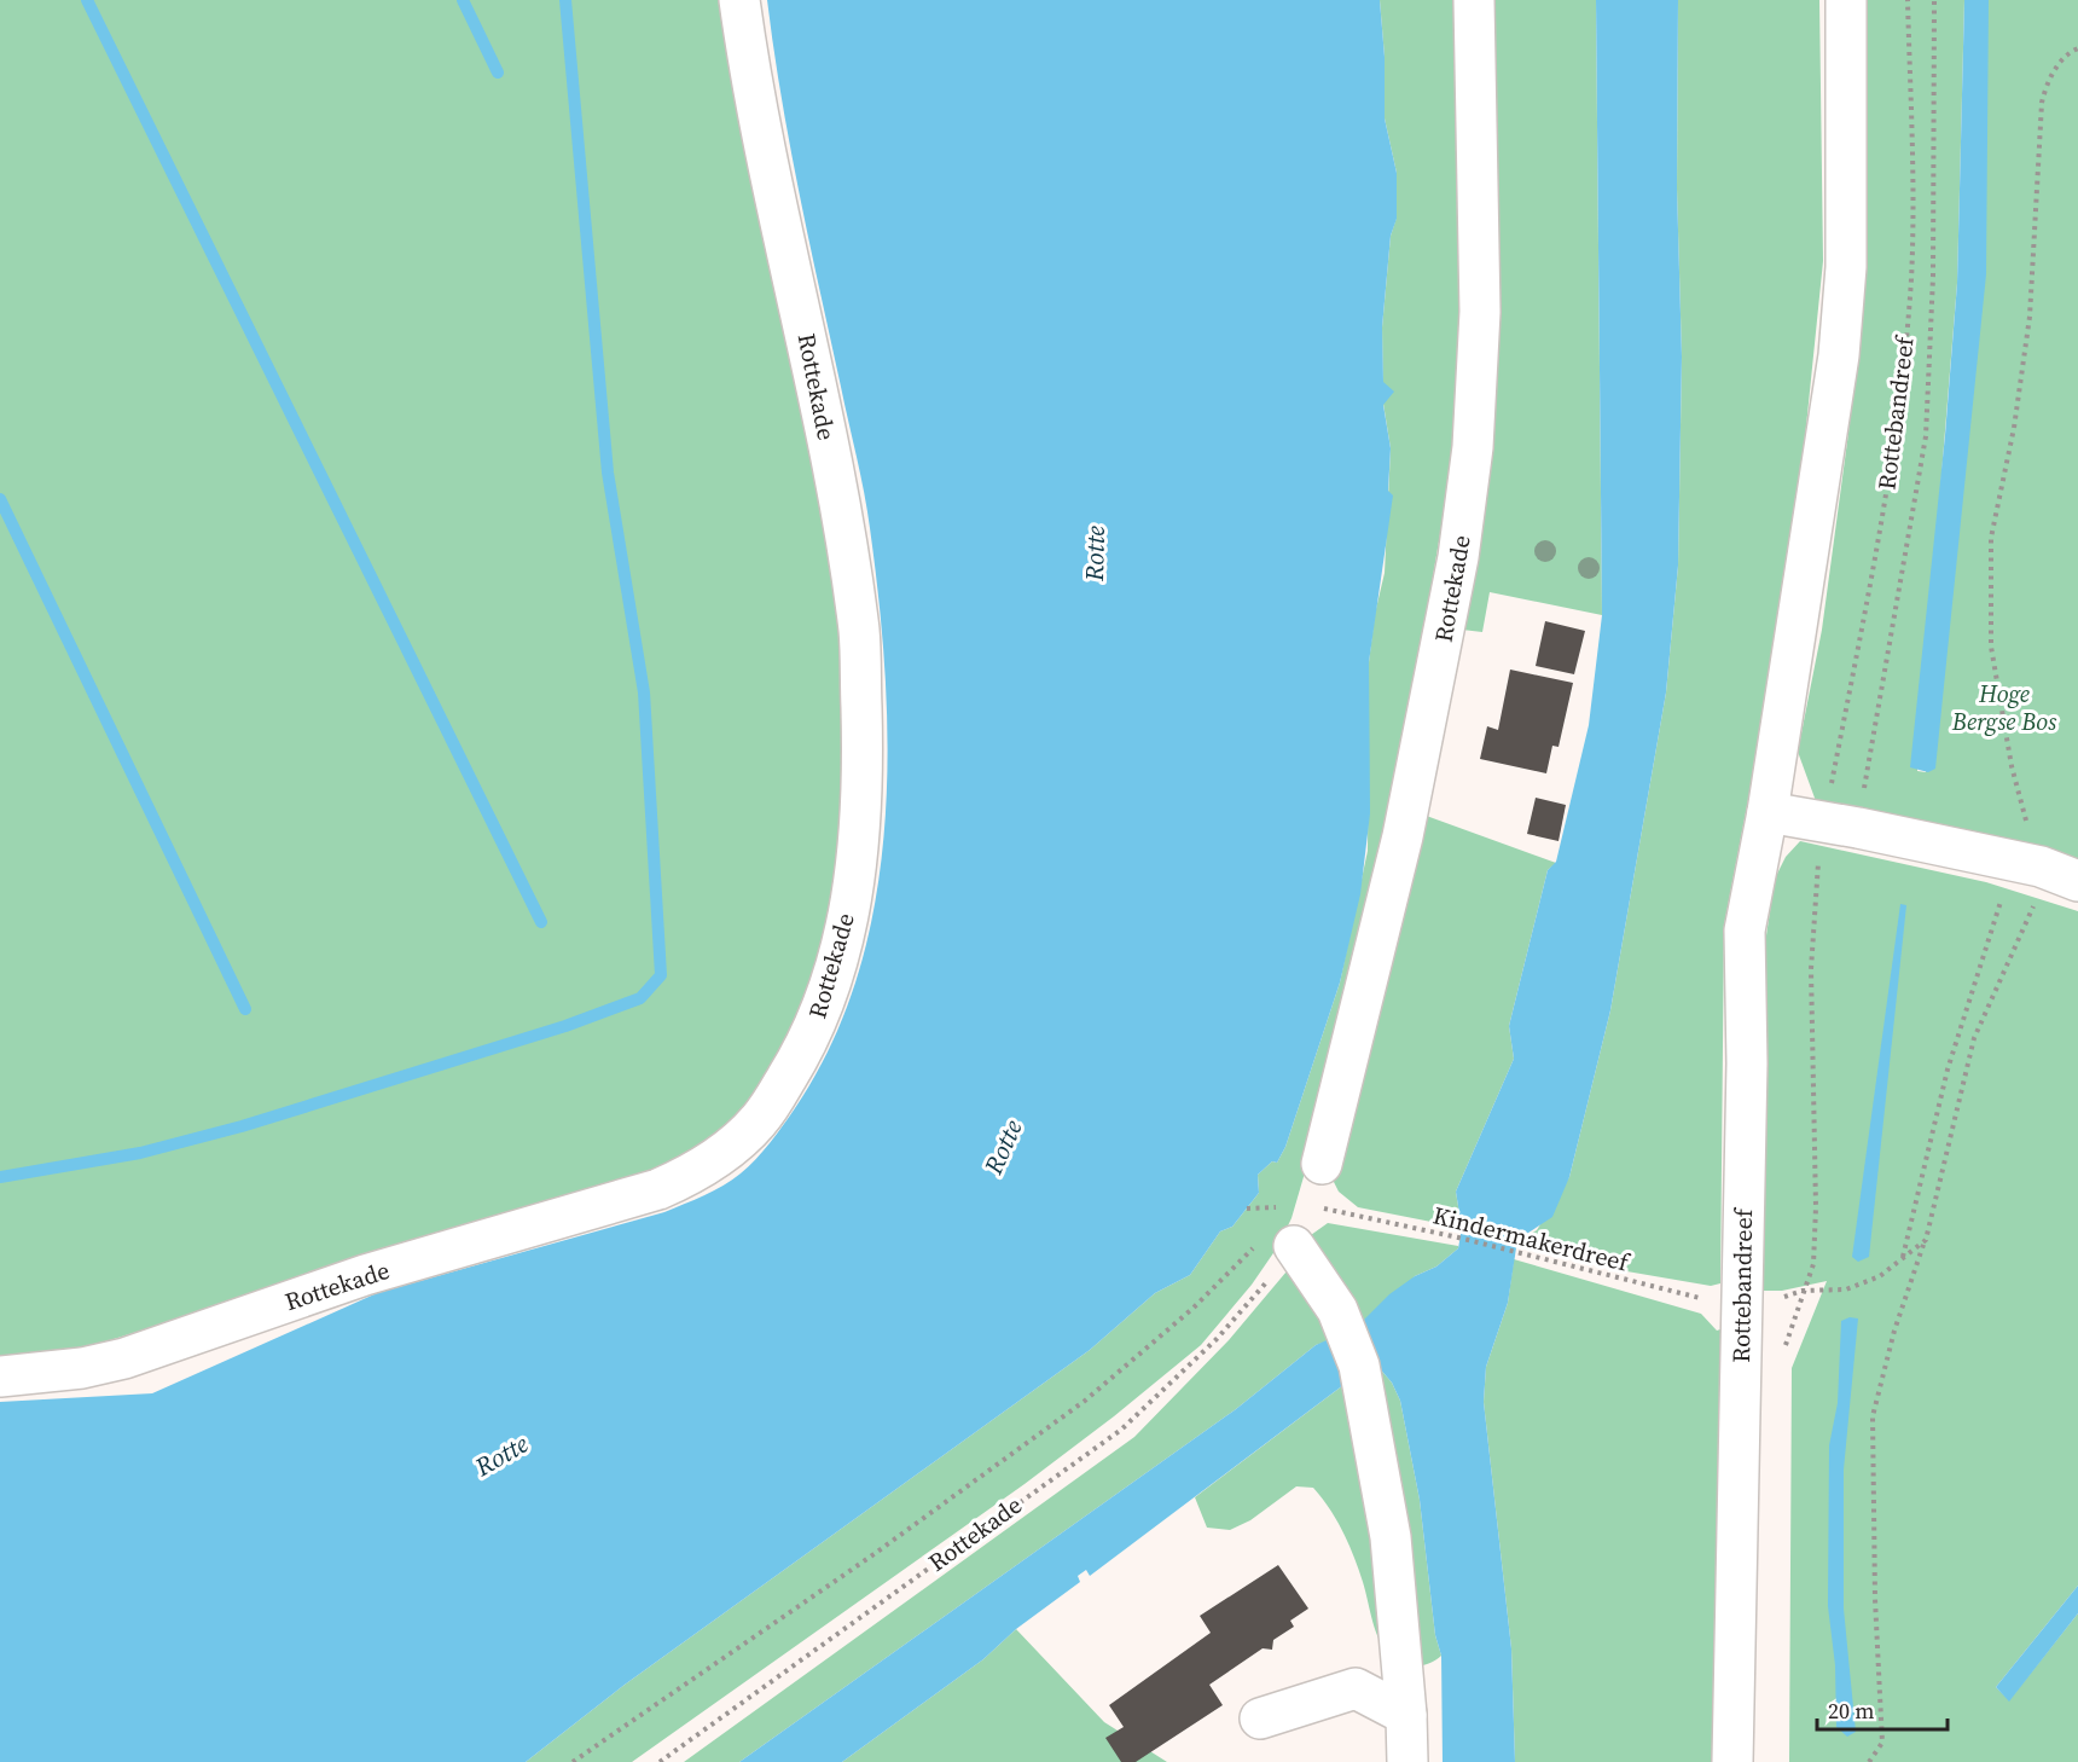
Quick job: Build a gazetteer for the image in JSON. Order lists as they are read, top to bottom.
{
  "streets": {
    "street": ["Rottekade", "Rottebandreef"],
    "path": ["Kindermakerdreef"]
  },
  "crossings": [
    ["Rottekade", "Kindermakerdreef"],
    ["Rottebandreef", "Kindermakerdreef"]
  ],
  "water": ["Rotte"],
  "parks": ["Hoge Bergse Bos"],
  "scale_bar": "20 m"
}
